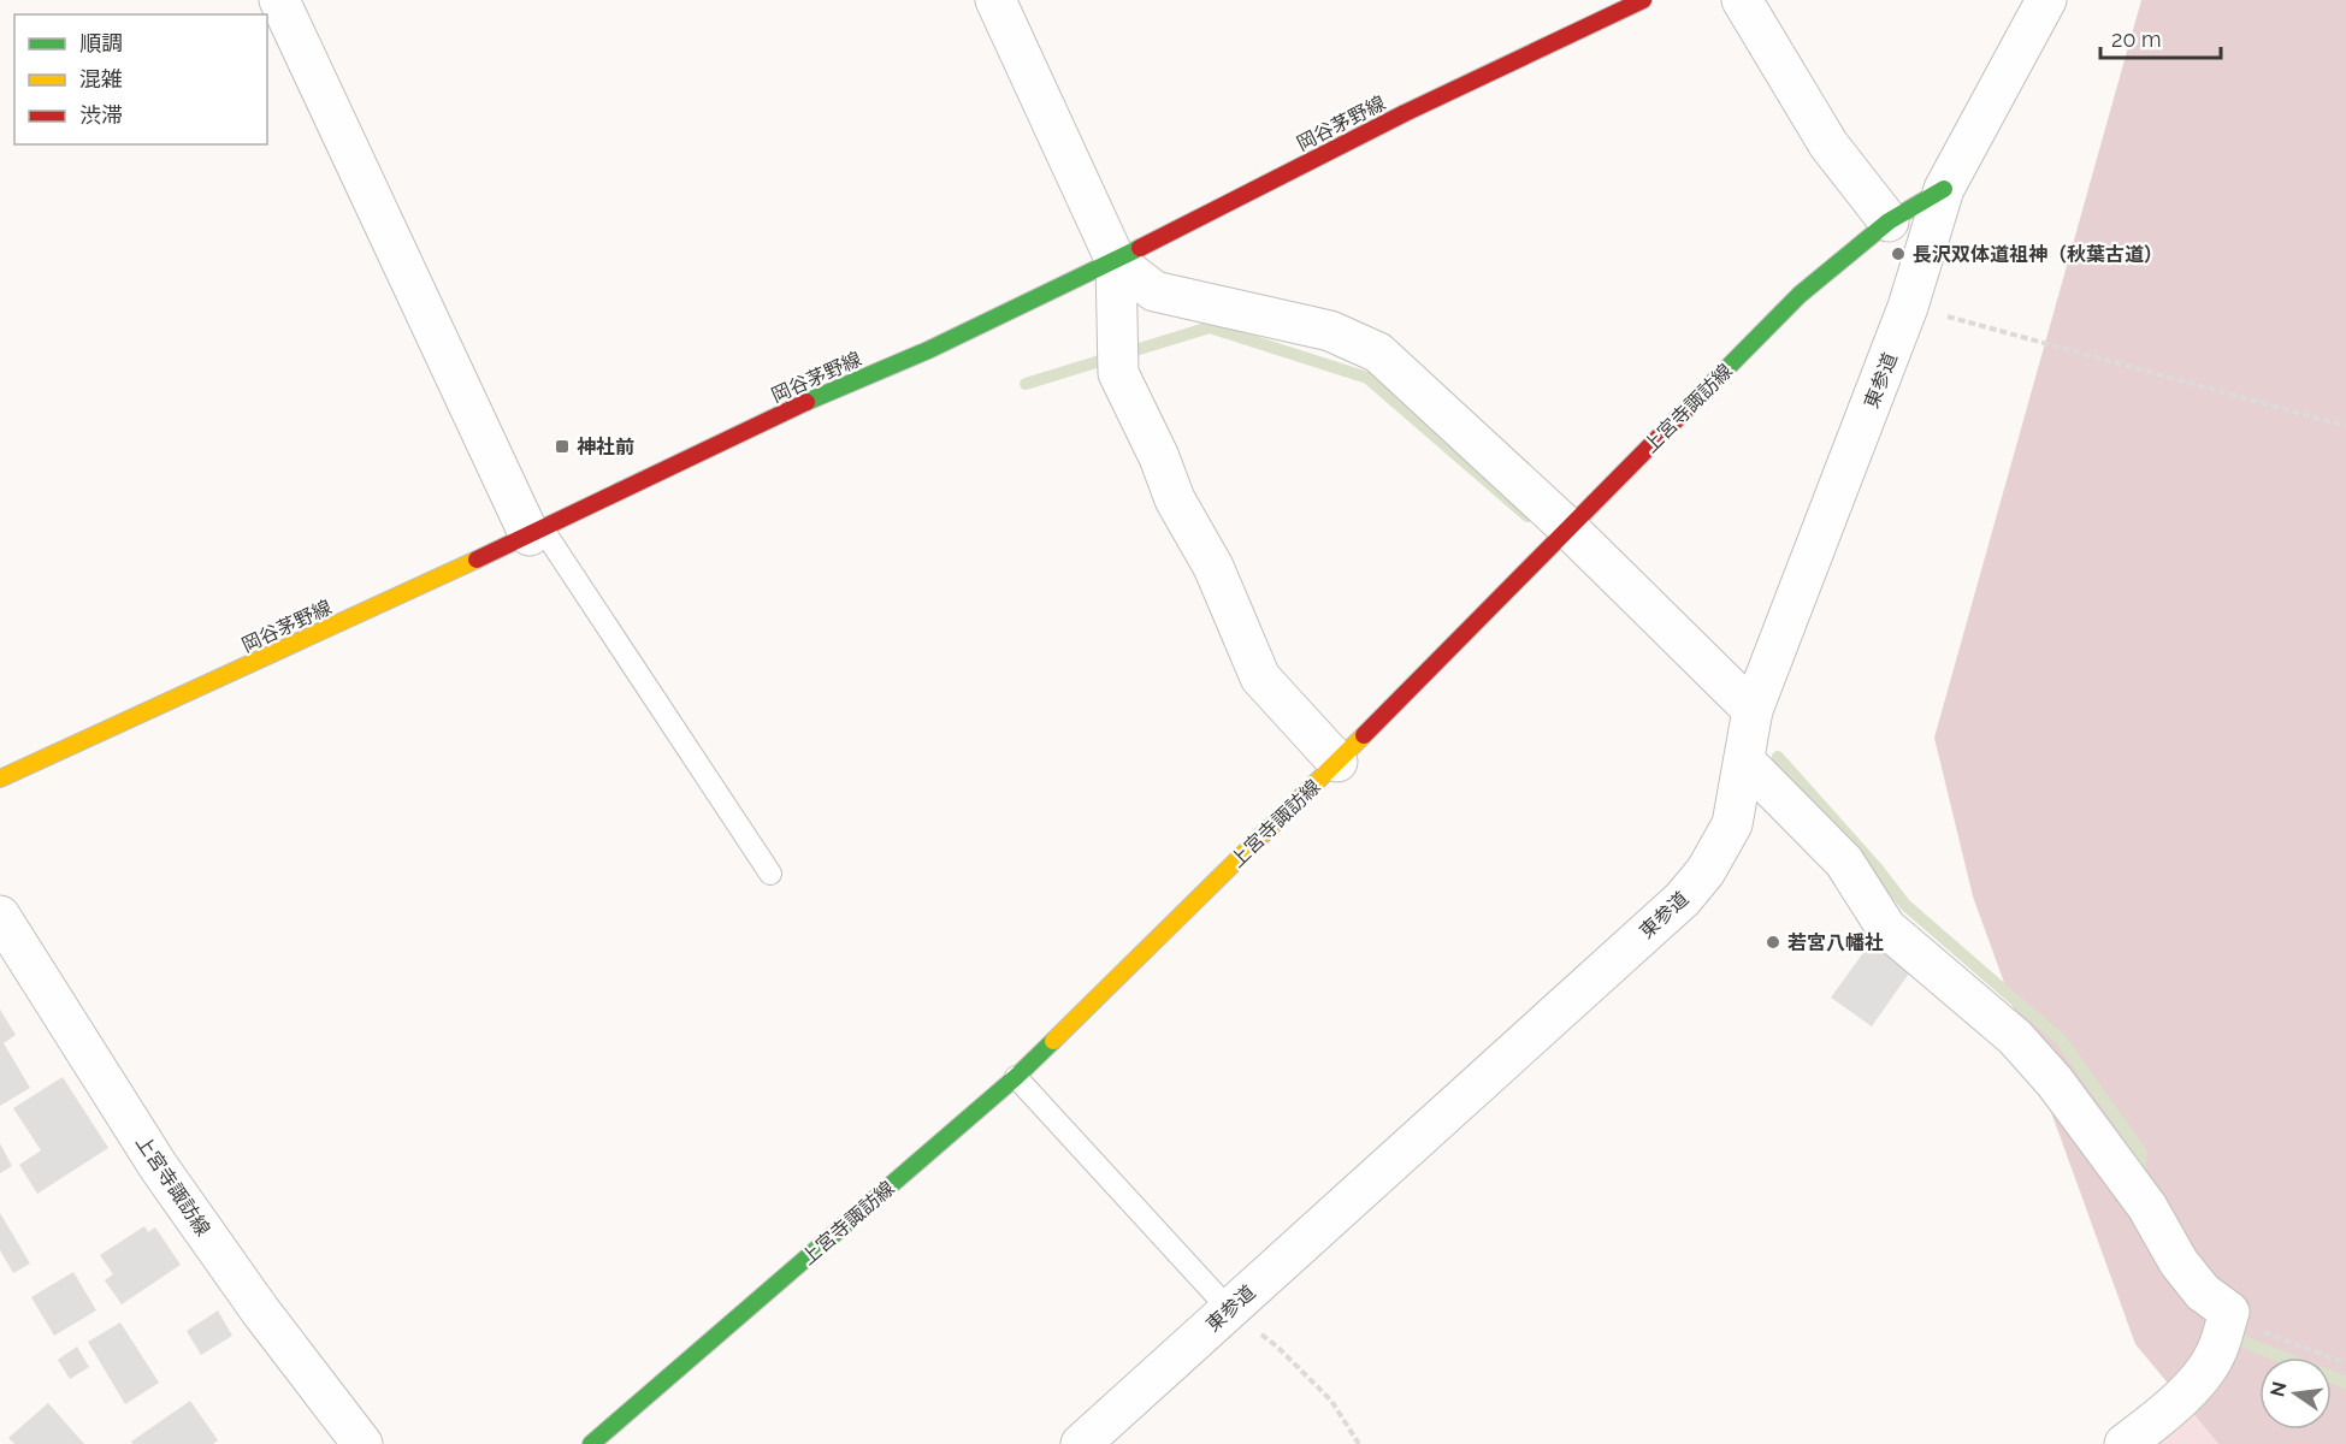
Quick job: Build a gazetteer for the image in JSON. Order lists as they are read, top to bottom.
{
  "streets": {
    "street": ["岡谷茅野線", "東参道", "上宮寺諏訪線"]
  },
  "crossings": [
    ["東参道", "上宮寺諏訪線"]
  ],
  "places": {
    "other": ["長沢双体道祖神（秋葉古道）", "若宮八幡社"],
    "transit": ["神社前"]
  },
  "legend": ["順調", "混雑", "渋滞"],
  "scale_bar": "20 m",
  "north": "left"
}
